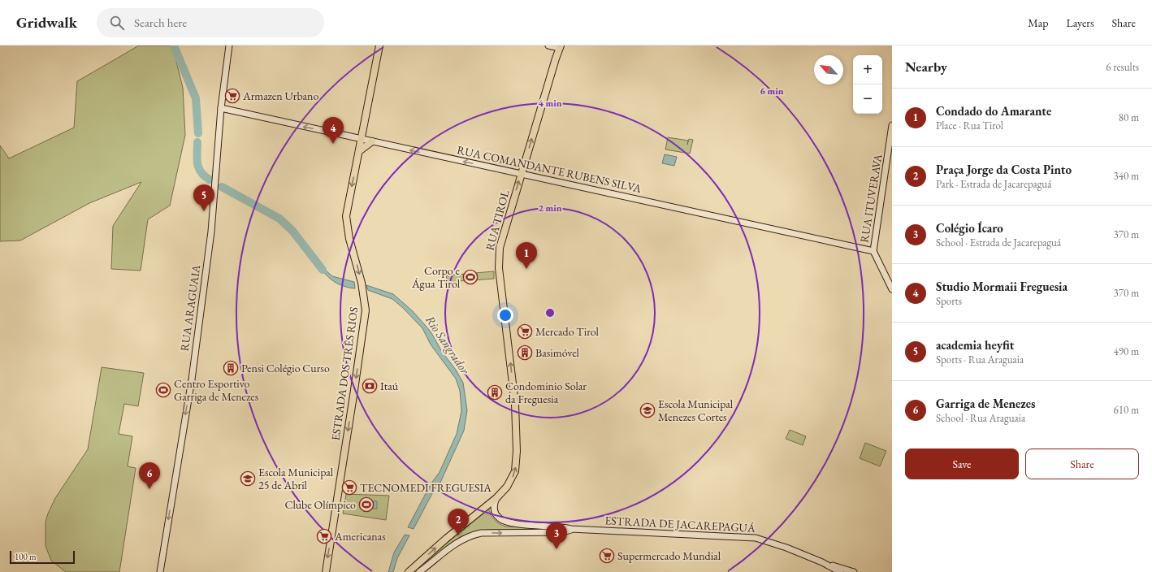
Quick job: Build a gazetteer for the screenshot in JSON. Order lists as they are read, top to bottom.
{
  "streets": {
    "main road": ["RUA TIROL", "ESTRADA DOS TRÊS RIOS"],
    "street": [
      "RUA COMANDANTE RUBENS SILVA",
      "RUA ITUVERAVA",
      "RUA ARAGUAIA",
      "ESTRADA DE JACAREPAGUÁ"
    ]
  },
  "crossings": [
    ["RUA COMANDANTE RUBENS SILVA", "RUA ITUVERAVA"],
    ["RUA COMANDANTE RUBENS SILVA", "RUA TIROL"],
    ["RUA COMANDANTE RUBENS SILVA", "RUA ARAGUAIA"],
    ["RUA COMANDANTE RUBENS SILVA", "ESTRADA DOS TRÊS RIOS"],
    ["RUA TIROL", "ESTRADA DE JACAREPAGUÁ"]
  ],
  "one_way": [
    "RUA COMANDANTE RUBENS SILVA",
    "RUA TIROL",
    "RUA ARAGUAIA",
    "ESTRADA DOS TRÊS RIOS"
  ],
  "water": ["Rio Sangrador"],
  "places": {
    "supermarket": [
      "Armazen Urbano",
      "Mercado Tirol",
      "TECNOMEDI FREGUESIA",
      "Americanas",
      "Supermercado Mundial"
    ],
    "sports": ["Corpo e Água Tirol", "Centro Esportivo Garriga de Menezes", "Clube Olímpico"],
    "building": ["Basimóvel", "Pensi Colégio Curso", "Condominio Solar da Freguesia"],
    "bank": ["Itaú"],
    "school or university": ["Escola Municipal Menezes Cortes", "Escola Municipal 25 de Abril"]
  },
  "scale_bar": "100 m",
  "north": "top left",
  "page": {
    "header": "Gridwalk",
    "search": "Search here",
    "nav": ["Map", "Layers", "Share"],
    "heading": ["Nearby", "6 results"],
    "map_buttons": ["+", "−"],
    "list": [
      {
        "mark": "1",
        "name": "Condado do Amarante",
        "note": "Place · Rua Tirol",
        "value": "80 m"
      },
      {
        "mark": "2",
        "name": "Praça Jorge da Costa Pinto",
        "note": "Park · Estrada de Jacarepaguá",
        "value": "340 m"
      },
      {
        "mark": "3",
        "name": "Colégio Ícaro",
        "note": "School · Estrada de Jacarepaguá",
        "value": "370 m"
      },
      {
        "mark": "4",
        "name": "Studio Mormaii Freguesia",
        "note": "Sports",
        "value": "370 m"
      },
      {
        "mark": "5",
        "name": "academia heyfit",
        "note": "Sports · Rua Araguaia",
        "value": "490 m"
      },
      {
        "mark": "6",
        "name": "Garriga de Menezes",
        "note": "School · Rua Araguaia",
        "value": "610 m"
      }
    ],
    "pins": [
      "4",
      "5",
      "1",
      "6",
      "2",
      "3"
    ],
    "buttons": ["Save", "Share"],
    "scale": "100 m"
  },
  "rings": ["6 min", "4 min", "2 min"]
}
